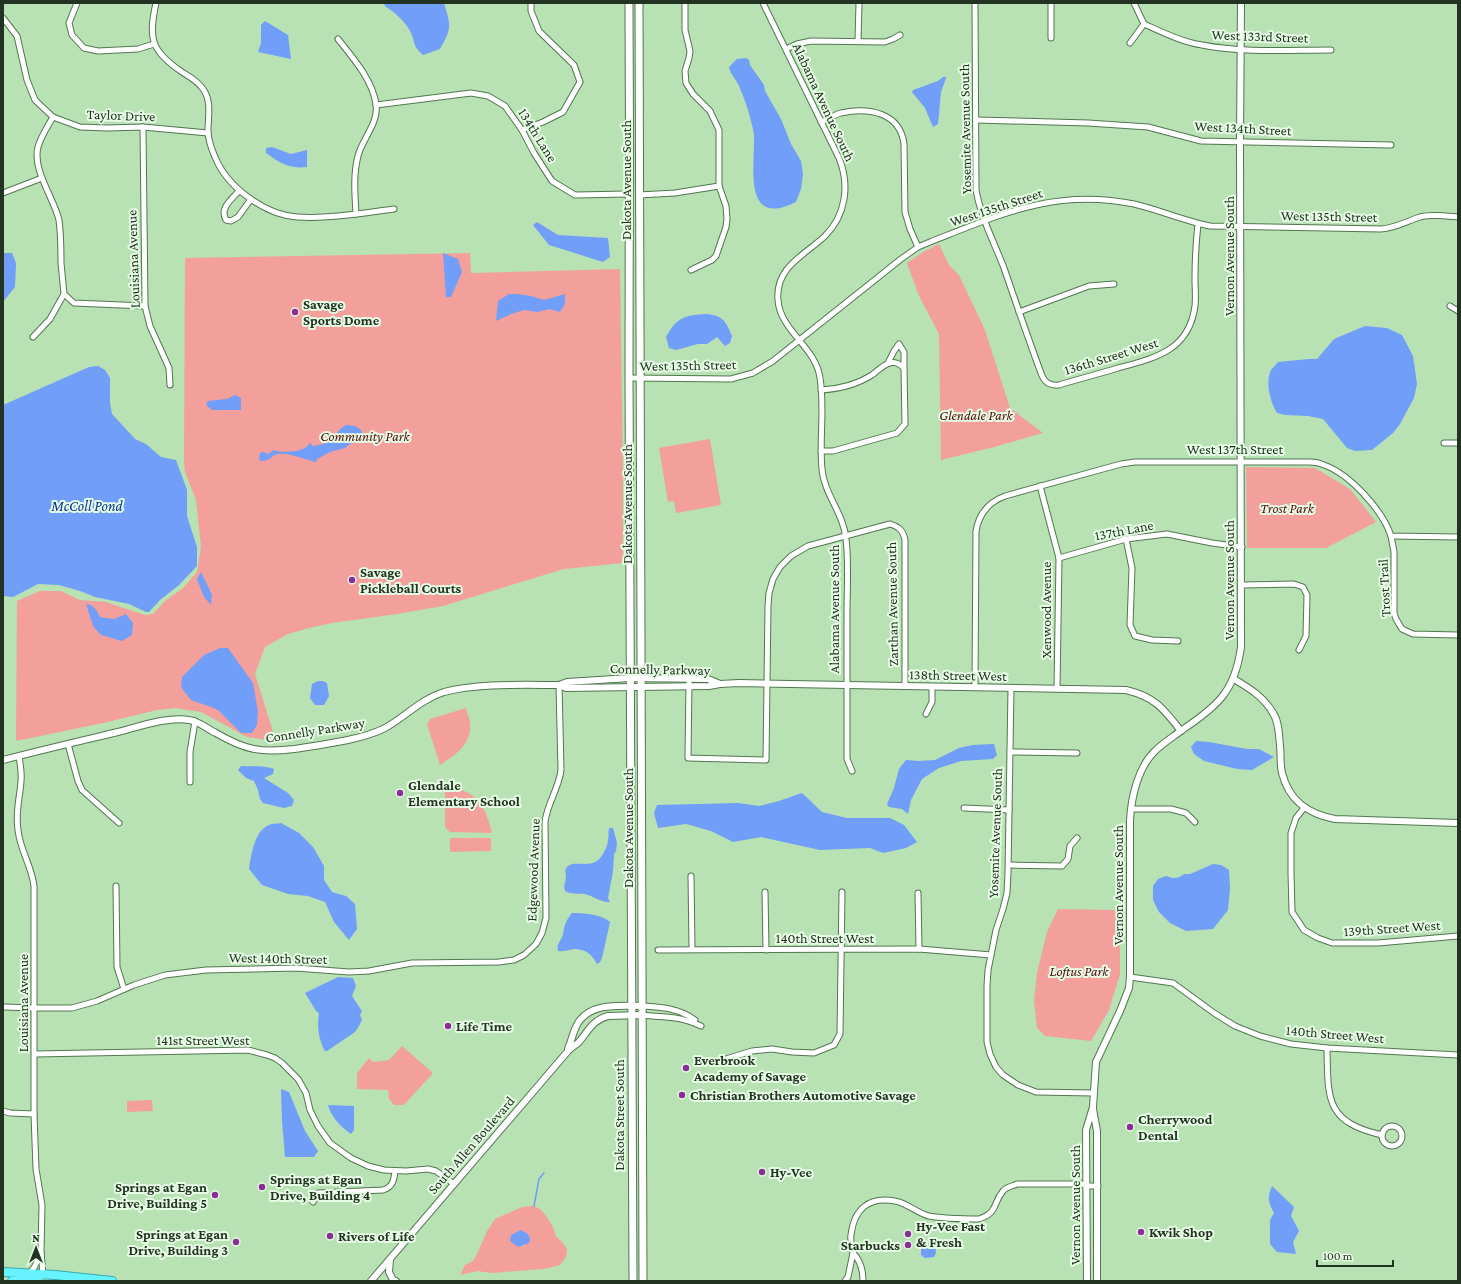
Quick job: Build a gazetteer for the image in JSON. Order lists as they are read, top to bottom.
{
  "streets": {
    "main road": ["Dakota Avenue South", "Dakota Street South"],
    "street": [
      "West 133rd Street",
      "Alabama Avenue South",
      "Taylor Drive",
      "West 134th Street",
      "Yosemite Avenue South",
      "134th Lane",
      "West 135th Street",
      "Vernon Avenue South",
      "Louisiana Avenue",
      "136th Street West",
      "West 137th Street",
      "137th Lane",
      "Trost Trail",
      "Zarthan Avenue South",
      "Xenwood Avenue",
      "Connelly Parkway",
      "138th Street West",
      "Edgewood Avenue",
      "139th Street West",
      "140th Street West",
      "West 140th Street",
      "141st Street West",
      "South Allen Boulevard"
    ]
  },
  "crossings": [
    ["West 133rd Street", "Vernon Avenue South"],
    ["Alabama Avenue South", "West 135th Street"],
    ["Alabama Avenue South", "Zarthan Avenue South"],
    ["Alabama Avenue South", "138th Street West"],
    ["Taylor Drive", "Louisiana Avenue"],
    ["West 134th Street", "Yosemite Avenue South"],
    ["West 134th Street", "Vernon Avenue South"],
    ["Yosemite Avenue South", "West 135th Street"],
    ["Yosemite Avenue South", "Vernon Avenue South"],
    ["Yosemite Avenue South", "136th Street West"],
    ["Yosemite Avenue South", "138th Street West"],
    ["Yosemite Avenue South", "140th Street West"],
    ["134th Lane", "Dakota Avenue South"],
    ["Dakota Avenue South", "West 135th Street"],
    ["Dakota Avenue South", "Connelly Parkway"],
    ["Dakota Avenue South", "Dakota Street South"],
    ["Dakota Avenue South", "South Allen Boulevard"],
    ["West 135th Street", "Vernon Avenue South"],
    ["West 135th Street", "136th Street West"],
    ["Vernon Avenue South", "West 137th Street"],
    ["Vernon Avenue South", "137th Lane"],
    ["Vernon Avenue South", "138th Street West"],
    ["Vernon Avenue South", "140th Street West"],
    ["Louisiana Avenue", "Connelly Parkway"],
    ["Louisiana Avenue", "West 140th Street"],
    ["Louisiana Avenue", "141st Street West"],
    ["West 137th Street", "Trost Trail"],
    ["West 137th Street", "Xenwood Avenue"],
    ["West 137th Street", "138th Street West"],
    ["137th Lane", "Xenwood Avenue"],
    ["Zarthan Avenue South", "138th Street West"],
    ["Xenwood Avenue", "138th Street West"],
    ["Connelly Parkway", "138th Street West"],
    ["Connelly Parkway", "Edgewood Avenue"],
    ["Edgewood Avenue", "West 140th Street"],
    ["141st Street West", "South Allen Boulevard"],
    ["Dakota Street South", "South Allen Boulevard"]
  ],
  "water": ["McColl Pond"],
  "parks": [
    "Glendale Park",
    "Community Park",
    "Trost Park",
    "Loftus Park"
  ],
  "places": [
    "Savage Sports Dome",
    "Savage Pickleball Courts",
    "Glendale Elementary School",
    "Life Time",
    "Everbrook Academy of Savage",
    "Christian Brothers Automotive Savage",
    "Cherrywood Dental",
    "Hy-Vee",
    "Springs at Egan Drive, Building 4",
    "Springs at Egan Drive, Building 5",
    "Kwik Shop",
    "Hy-Vee Fast & Fresh",
    "Rivers of Life",
    "Springs at Egan Drive, Building 3",
    "Starbucks"
  ],
  "scale_bar": "100 m",
  "north": "top"
}
